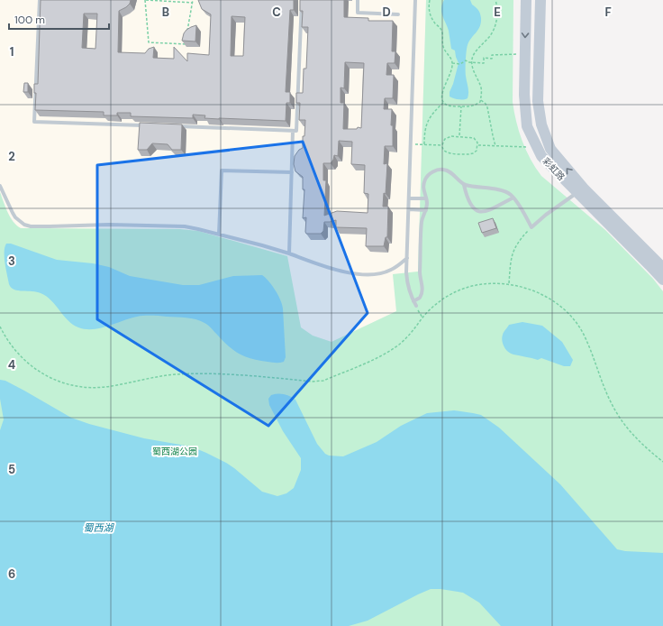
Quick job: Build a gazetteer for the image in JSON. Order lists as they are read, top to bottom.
{
  "streets": {
    "main road": ["彩虹路"]
  },
  "water": ["蜀西湖"],
  "parks": ["蜀西湖公园"],
  "scale_bar": "100 m",
  "grid": {
    "columns": [
      "B",
      "C",
      "D",
      "E",
      "F"
    ],
    "rows": [
      "1",
      "2",
      "3",
      "4",
      "5",
      "6"
    ]
  }
}
